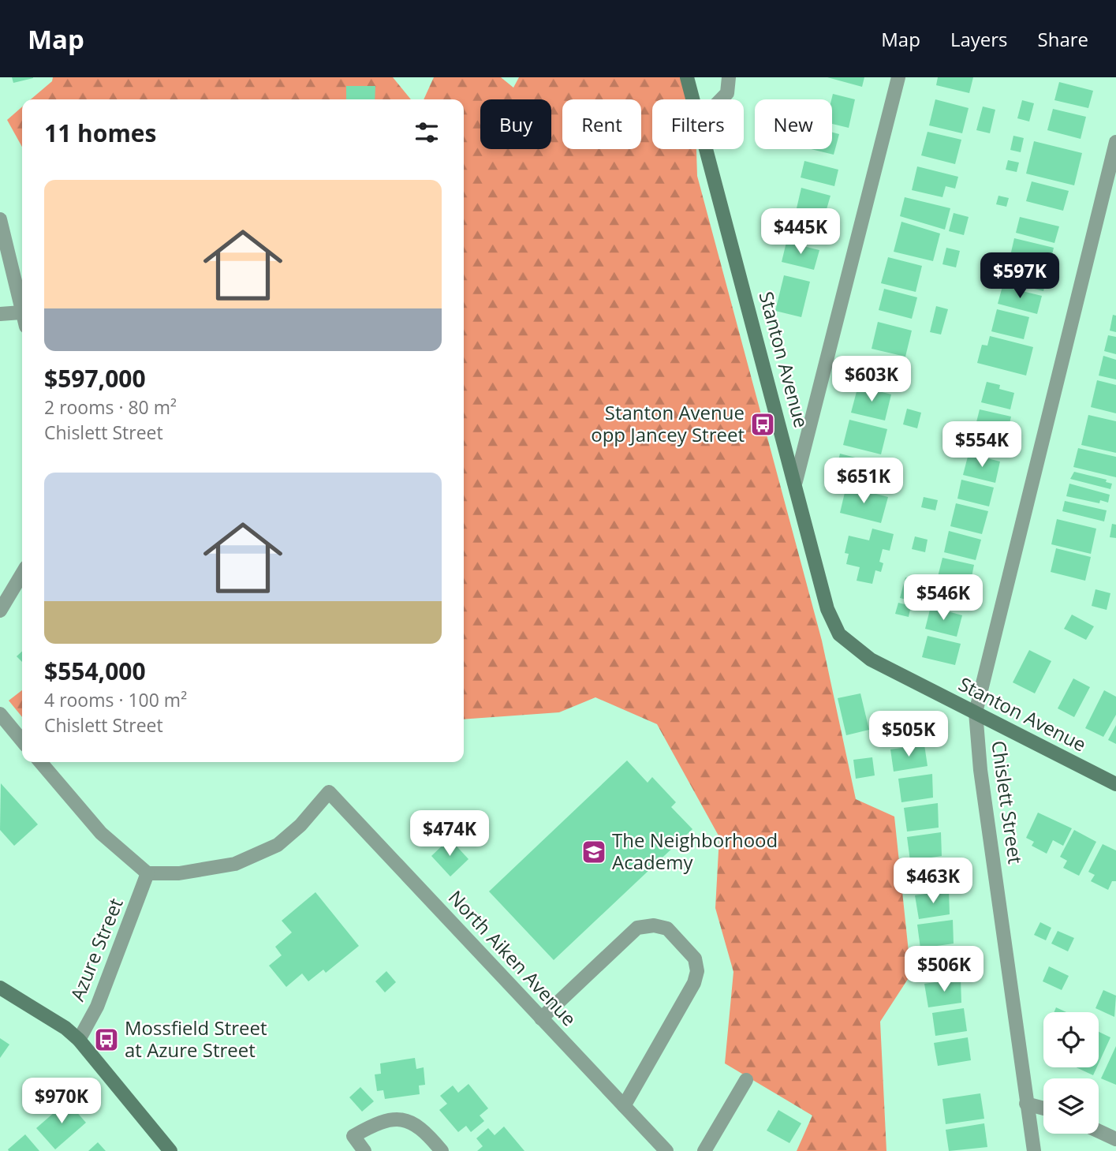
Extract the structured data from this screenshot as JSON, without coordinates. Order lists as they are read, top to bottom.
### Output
{
  "streets": {
    "street": [
      "Stanton Avenue",
      "Chislett Street",
      "Azure Street",
      "North Aiken Avenue"
    ]
  },
  "crossings": [
    ["Stanton Avenue", "Chislett Street"],
    ["Azure Street", "North Aiken Avenue"]
  ],
  "places": {
    "bus stop": ["Stanton Avenue opp Jancey Street", "Mossfield Street at Azure Street"],
    "school or university": ["The Neighborhood Academy"]
  },
  "page": {
    "header": "Map",
    "nav": ["Map", "Layers", "Share"],
    "chip": [
      "Buy",
      "Rent",
      "Filters",
      "New"
    ],
    "heading": "11 homes",
    "list": [
      {
        "name": "$597,000",
        "note": "2 rooms · 80 m² · Chislett Street"
      },
      {
        "name": "$554,000",
        "note": "4 rooms · 100 m² · Chislett Street"
      }
    ],
    "price": [
      "$445K",
      "$597K",
      "$603K",
      "$554K",
      "$651K",
      "$546K",
      "$505K",
      "$474K",
      "$463K",
      "$506K",
      "$970K"
    ]
  }
}
